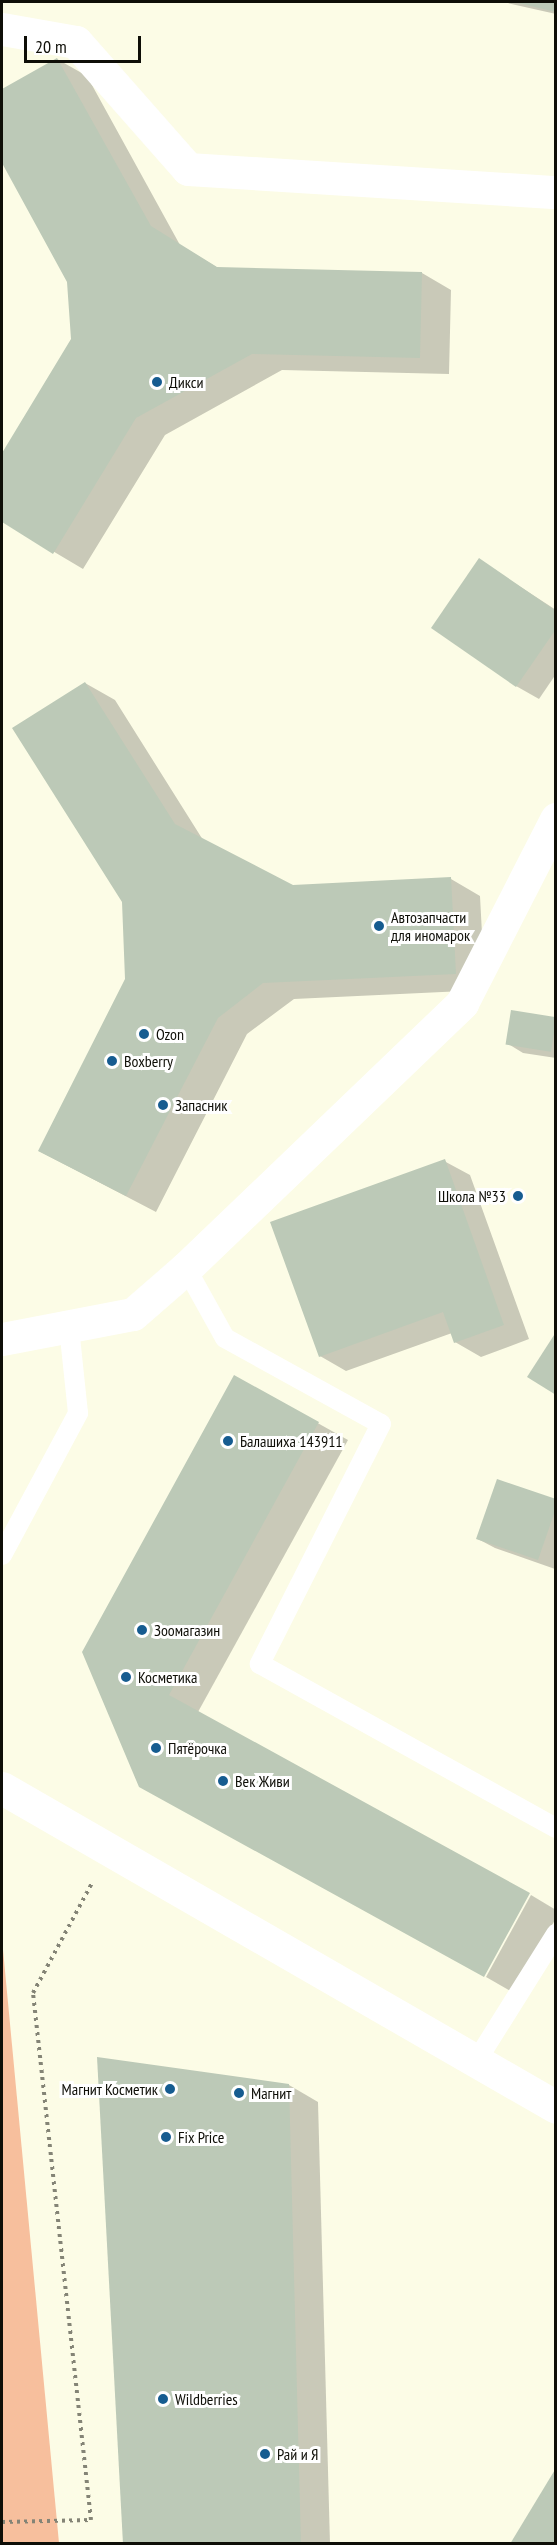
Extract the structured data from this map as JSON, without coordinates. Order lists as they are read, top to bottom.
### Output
{
  "places": [
    "Дикси",
    "Автозапчасти для иномарок",
    "Ozon",
    "Boxberry",
    "Запасник",
    "Школа №33",
    "Балашиха 143911",
    "Зоомагазин",
    "Косметика",
    "Пятёрочка",
    "Век Живи",
    "Магнит Косметик",
    "Магнит",
    "Fix Price",
    "Wildberries",
    "Рай и Я"
  ],
  "scale_bar": "20 m"
}
